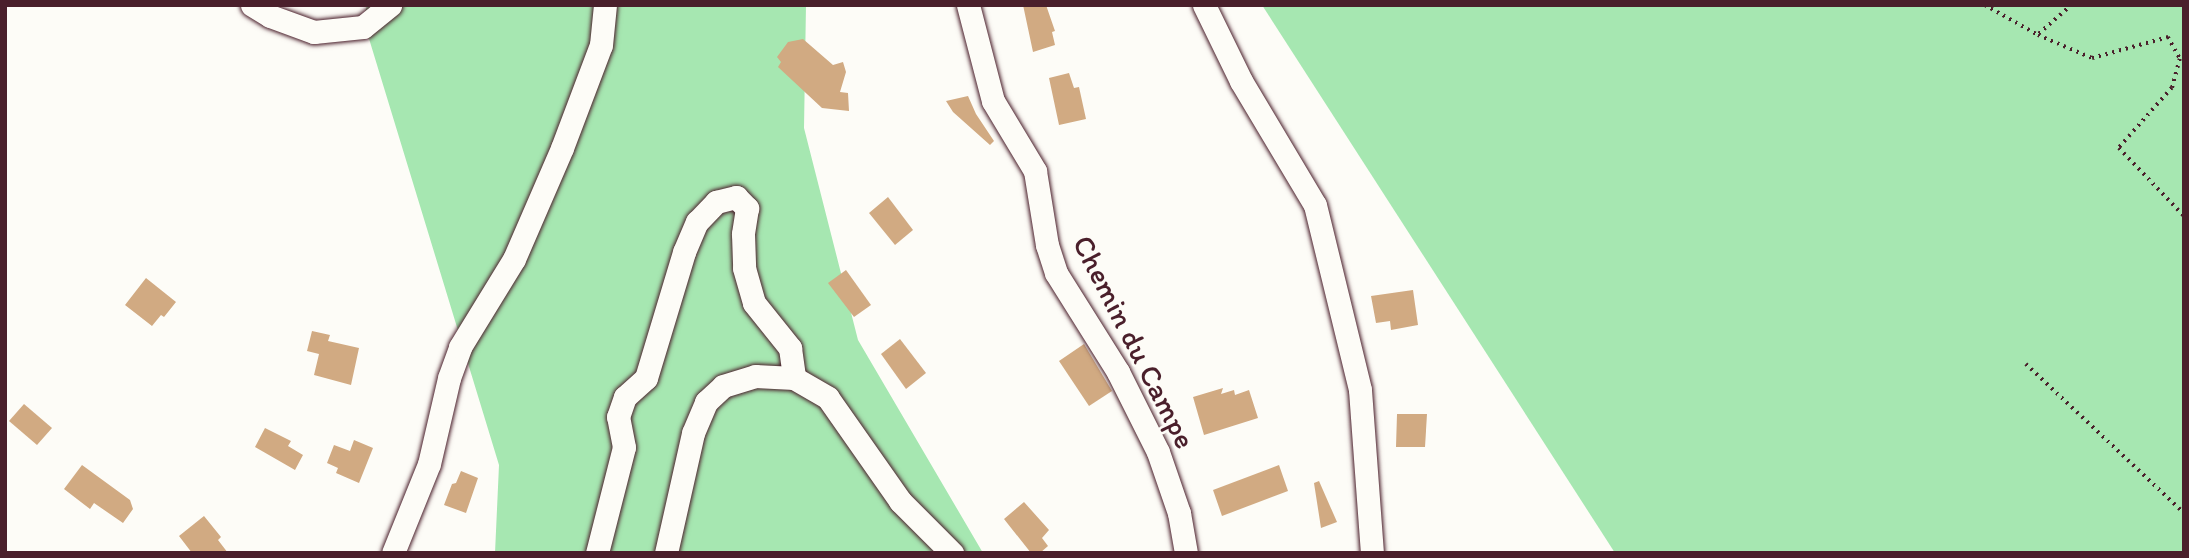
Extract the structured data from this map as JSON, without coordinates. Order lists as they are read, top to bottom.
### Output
{
  "streets": {
    "street": ["Chemin du Campe"]
  }
}
